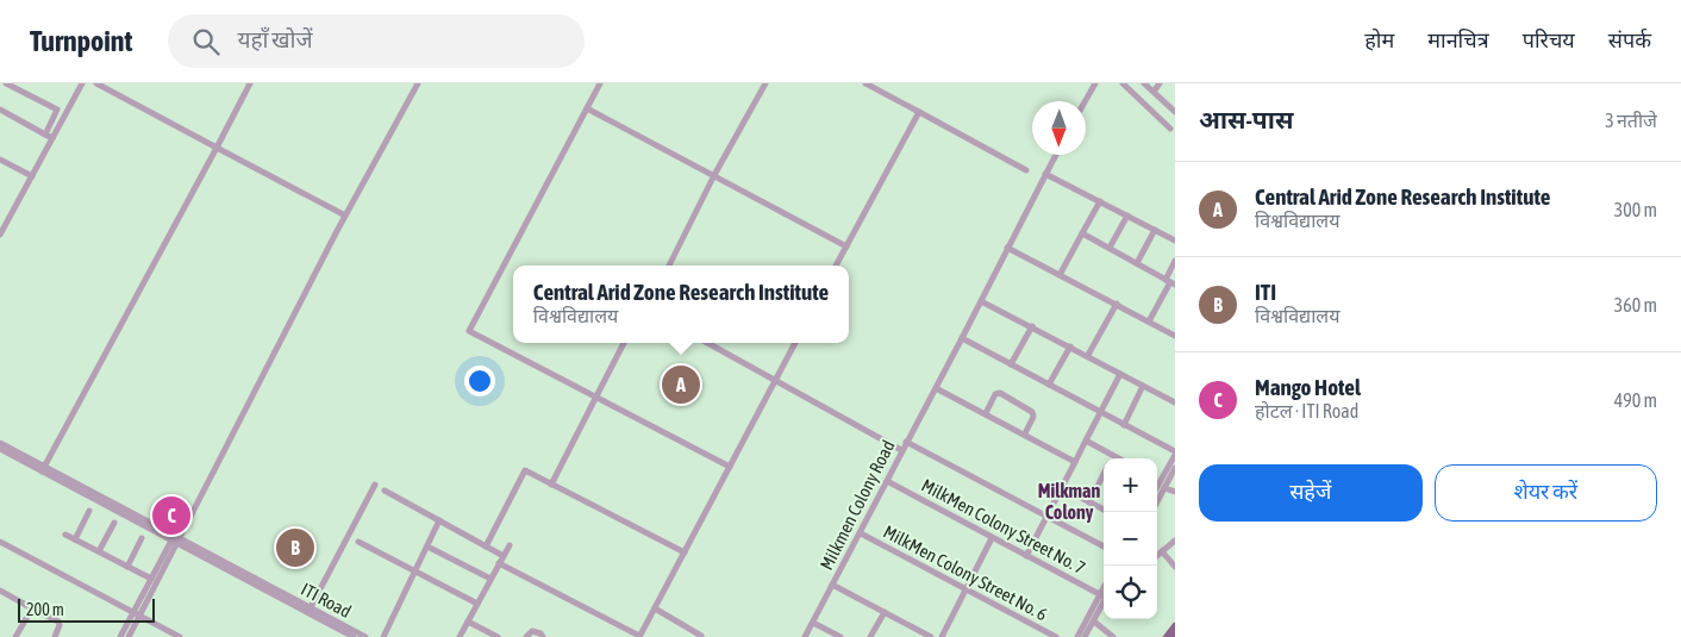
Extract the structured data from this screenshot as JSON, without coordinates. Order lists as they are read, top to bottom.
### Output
{
  "streets": {
    "street": [
      "Milkmen Colony Road",
      "MilkMen Colony Street No. 7",
      "MilkMen Colony Street No. 6",
      "ITI Road"
    ]
  },
  "crossings": [
    ["Milkmen Colony Road", "MilkMen Colony Street No. 7"],
    ["Milkmen Colony Road", "MilkMen Colony Street No. 6"]
  ],
  "districts": ["Milkman Colony"],
  "scale_bar": "200 m",
  "north": "bottom",
  "page": {
    "header": "Turnpoint",
    "search": "यहाँ खोजें",
    "nav": [
      "होम",
      "मानचित्र",
      "परिचय",
      "संपर्क"
    ],
    "heading": ["आस-पास", "3 नतीजे"],
    "list": [
      {
        "mark": "A",
        "name": "Central Arid Zone Research Institute",
        "note": "विश्वविद्यालय",
        "value": "300 m"
      },
      {
        "mark": "B",
        "name": "ITI",
        "note": "विश्वविद्यालय",
        "value": "360 m"
      },
      {
        "mark": "C",
        "name": "Mango Hotel",
        "note": "होटल · ITI Road",
        "value": "490 m"
      }
    ],
    "popup": ["Central Arid Zone Research Institute", "विश्वविद्यालय"],
    "pins": ["A", "C", "B"],
    "buttons": ["सहेजें", "शेयर करें"],
    "map_buttons": ["+", "−"],
    "scale": "200 m"
  }
}
